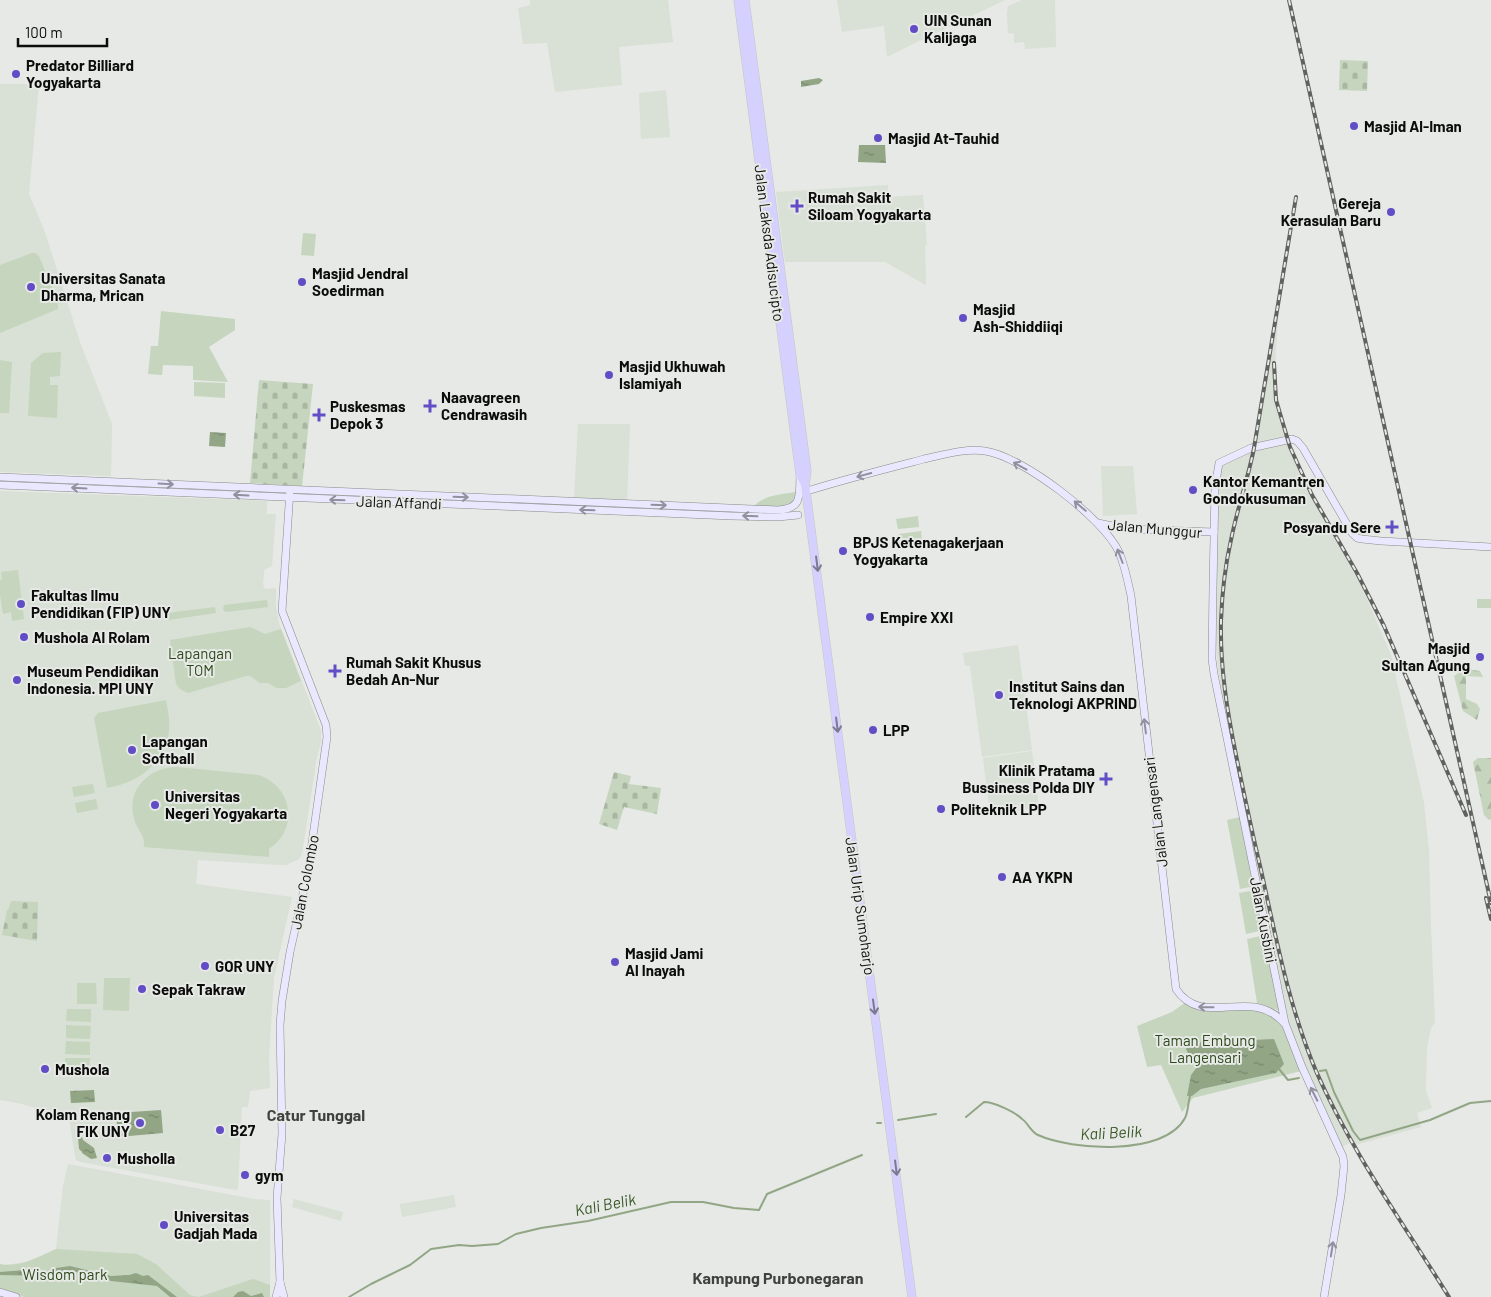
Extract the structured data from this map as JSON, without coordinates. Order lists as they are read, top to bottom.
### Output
{
  "streets": {
    "main road": [
      "Jalan Laksda Adisucipto",
      "Jalan Affandi",
      "Jalan Munggur",
      "Jalan Langensari",
      "Jalan Colombo",
      "Jalan Urip Sumoharjo",
      "Jalan Kusbini"
    ]
  },
  "crossings": [
    ["Jalan Laksda Adisucipto", "Jalan Munggur"],
    ["Jalan Laksda Adisucipto", "Jalan Urip Sumoharjo"],
    ["Jalan Affandi", "Jalan Colombo"],
    ["Jalan Munggur", "Jalan Langensari"],
    ["Jalan Munggur", "Jalan Kusbini"],
    ["Jalan Langensari", "Jalan Kusbini"]
  ],
  "one_way": [
    "Jalan Munggur",
    "Jalan Langensari",
    "Jalan Urip Sumoharjo",
    "Jalan Kusbini"
  ],
  "districts": ["Catur Tunggal", "Kampung Purbonegaran"],
  "water": ["Kali Belik"],
  "parks": ["Lapangan TOM", "Taman Embung Langensari", "Wisdom park"],
  "places": {
    "other": [
      "UIN Sunan Kalijaga",
      "Predator Billiard Yogyakarta",
      "Masjid Al-Iman",
      "Masjid At-Tauhid",
      "Gereja Kerasulan Baru",
      "Masjid Jendral Soedirman",
      "Universitas Sanata Dharma, Mrican",
      "Masjid Ash-Shiddiiqi",
      "Masjid Ukhuwah Islamiyah",
      "Kantor Kemantren Gondokusuman",
      "BPJS Ketenagakerjaan Yogyakarta",
      "Fakultas Ilmu Pendidikan (FIP) UNY",
      "Empire XXI",
      "Mushola Al Rolam",
      "Masjid Sultan Agung",
      "Museum Pendidikan Indonesia. MPI UNY",
      "Institut Sains dan Teknologi AKPRIND",
      "LPP",
      "Lapangan Softball",
      "Universitas Negeri Yogyakarta",
      "Politeknik LPP",
      "AA YKPN",
      "Masjid Jami Al Inayah",
      "GOR UNY",
      "Sepak Takraw",
      "Mushola",
      "Kolam Renang FIK UNY",
      "B27",
      "Musholla",
      "gym",
      "Universitas Gadjah Mada"
    ],
    "health": [
      "Rumah Sakit Siloam Yogyakarta",
      "Naavagreen Cendrawasih",
      "Puskesmas Depok 3",
      "Posyandu Sere",
      "Rumah Sakit Khusus Bedah An-Nur",
      "Klinik Pratama Bussiness Polda DIY"
    ]
  },
  "scale_bar": "100 m"
}
